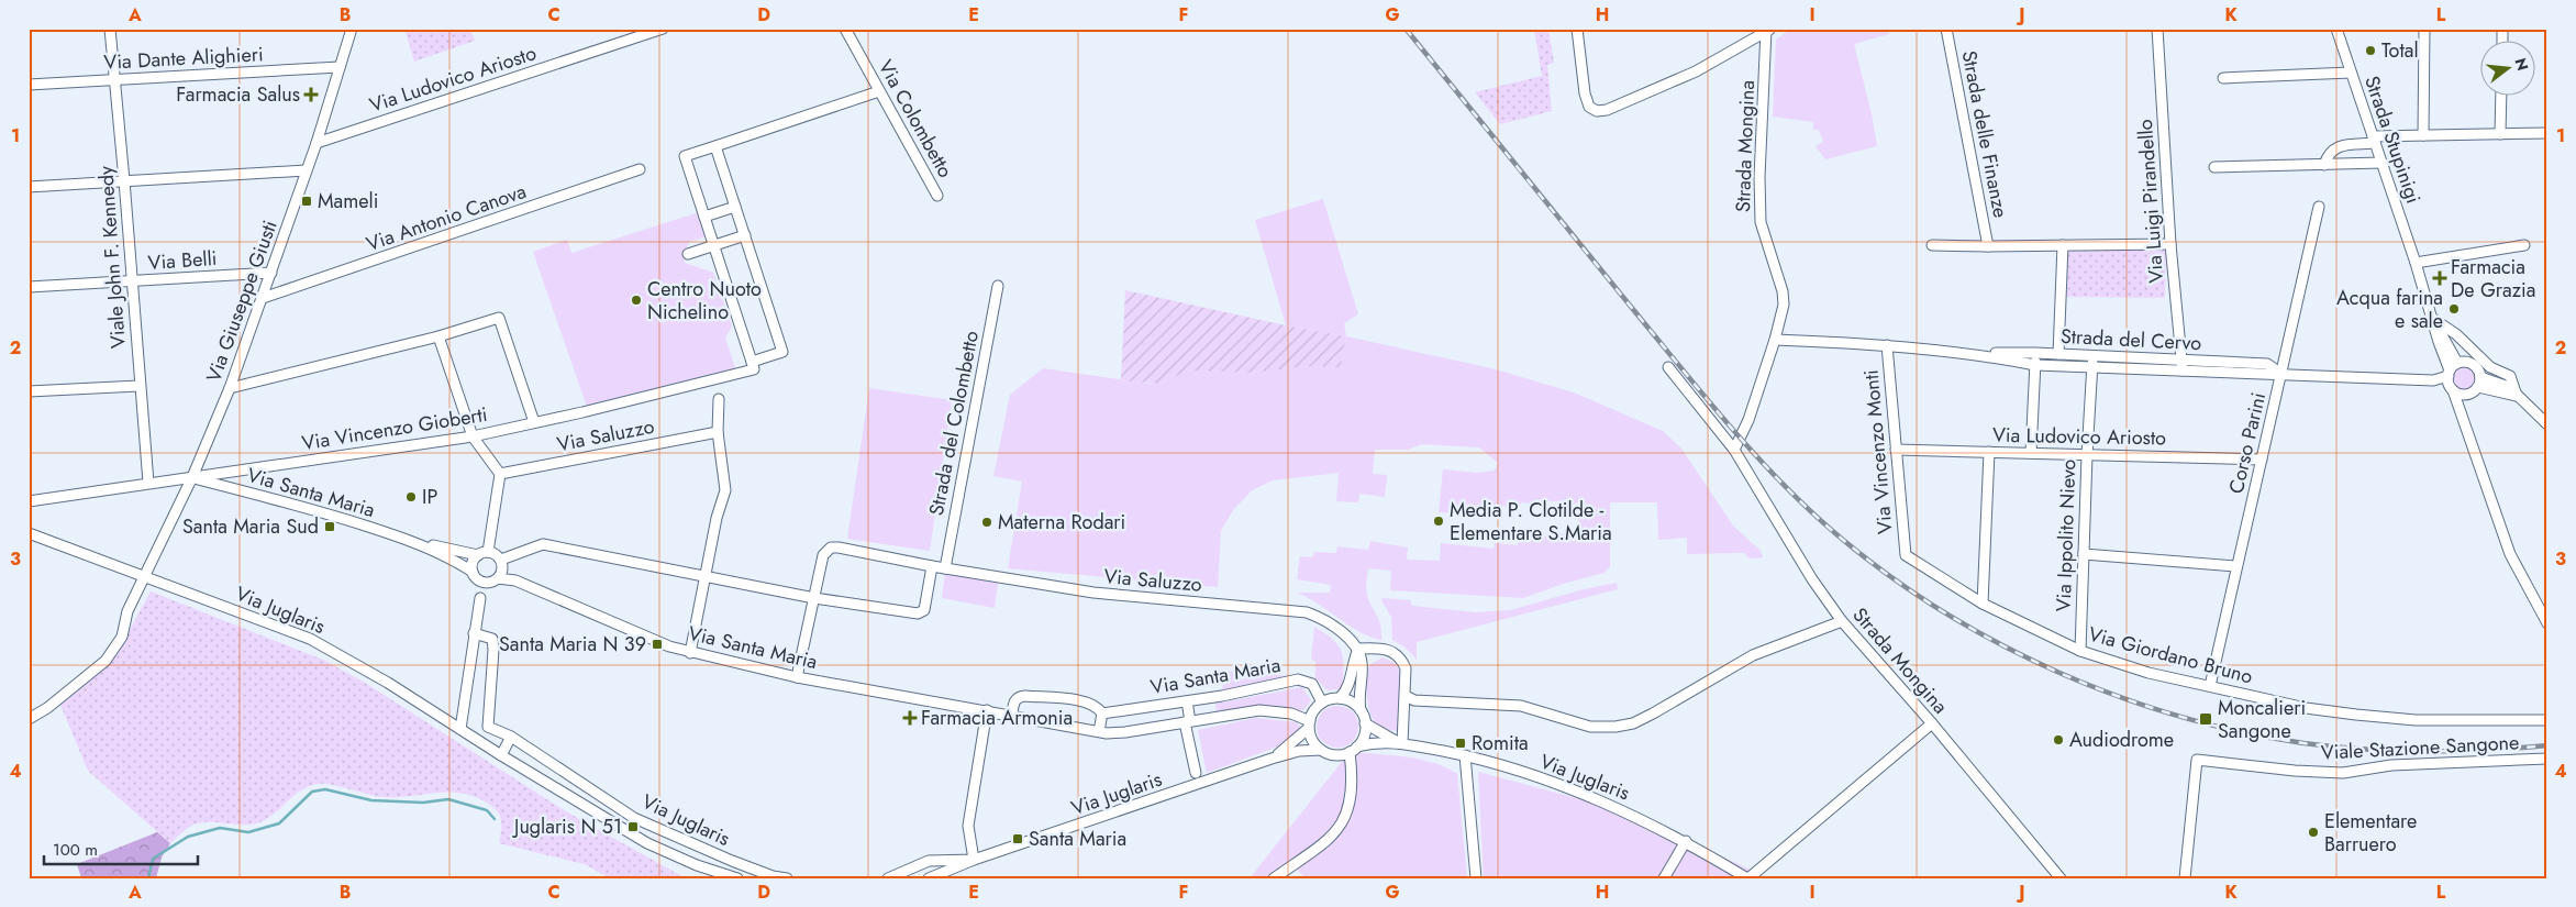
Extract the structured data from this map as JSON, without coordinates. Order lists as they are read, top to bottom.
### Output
{
  "streets": {
    "street": [
      "Via Dante Alighieri",
      "Via Ludovico Ariosto",
      "Via Colombetto",
      "Strada delle Finanze",
      "Strada Stupinigi",
      "Strada Mongina",
      "Via Luigi Pirandello",
      "Via Antonio Canova",
      "Viale John F. Kennedy",
      "Via Belli",
      "Via Giuseppe Giusti",
      "Strada del Cervo",
      "Strada del Colombetto",
      "Via Vincenzo Gioberti",
      "Via Saluzzo",
      "Corso Parini",
      "Via Vincenzo Monti",
      "Via Santa Maria",
      "Via Ippolito Nievo",
      "Via Juglaris",
      "Via Giordano Bruno",
      "Viale Stazione Sangone"
    ]
  },
  "crossings": [
    ["Via Dante Alighieri", "Viale John F. Kennedy"],
    ["Via Dante Alighieri", "Via Giuseppe Giusti"],
    ["Via Ludovico Ariosto", "Via Giuseppe Giusti"],
    ["Via Ludovico Ariosto", "Corso Parini"],
    ["Via Ludovico Ariosto", "Via Vincenzo Monti"],
    ["Via Ludovico Ariosto", "Via Ippolito Nievo"],
    ["Strada delle Finanze", "Via Luigi Pirandello"],
    ["Strada Stupinigi", "Strada del Cervo"],
    ["Strada Mongina", "Strada del Cervo"],
    ["Via Luigi Pirandello", "Strada del Cervo"],
    ["Via Antonio Canova", "Via Giuseppe Giusti"],
    ["Viale John F. Kennedy", "Via Belli"],
    ["Viale John F. Kennedy", "Via Vincenzo Gioberti"],
    ["Via Belli", "Via Giuseppe Giusti"],
    ["Via Giuseppe Giusti", "Via Vincenzo Gioberti"],
    ["Via Giuseppe Giusti", "Via Santa Maria"],
    ["Via Giuseppe Giusti", "Via Juglaris"],
    ["Strada del Cervo", "Corso Parini"],
    ["Strada del Cervo", "Via Vincenzo Monti"],
    ["Strada del Cervo", "Via Ippolito Nievo"],
    ["Strada del Colombetto", "Via Saluzzo"],
    ["Via Vincenzo Gioberti", "Via Santa Maria"],
    ["Via Saluzzo", "Via Santa Maria"],
    ["Corso Parini", "Via Giordano Bruno"],
    ["Via Vincenzo Monti", "Via Giordano Bruno"],
    ["Via Santa Maria", "Via Juglaris"],
    ["Via Ippolito Nievo", "Via Giordano Bruno"]
  ],
  "places": {
    "other": [
      "Total",
      "Centro Nuoto Nichelino",
      "Acqua farina e sale",
      "IP",
      "Media P. Clotilde - Elementare S.Maria",
      "Materna Rodari",
      "Audiodrome",
      "Elementare Barruero"
    ],
    "health": ["Farmacia Salus", "Farmacia De Grazia", "Farmacia Armonia"],
    "transit": [
      "Mameli",
      "Santa Maria Sud",
      "Santa Maria N 39",
      "Moncalieri Sangone",
      "Romita",
      "Juglaris N 51",
      "Santa Maria"
    ]
  },
  "scale_bar": "100 m",
  "north": "right",
  "grid": {
    "columns": [
      "A",
      "B",
      "C",
      "D",
      "E",
      "F",
      "G",
      "H",
      "I",
      "J",
      "K",
      "L"
    ],
    "rows": [
      "1",
      "2",
      "3",
      "4"
    ]
  }
}
